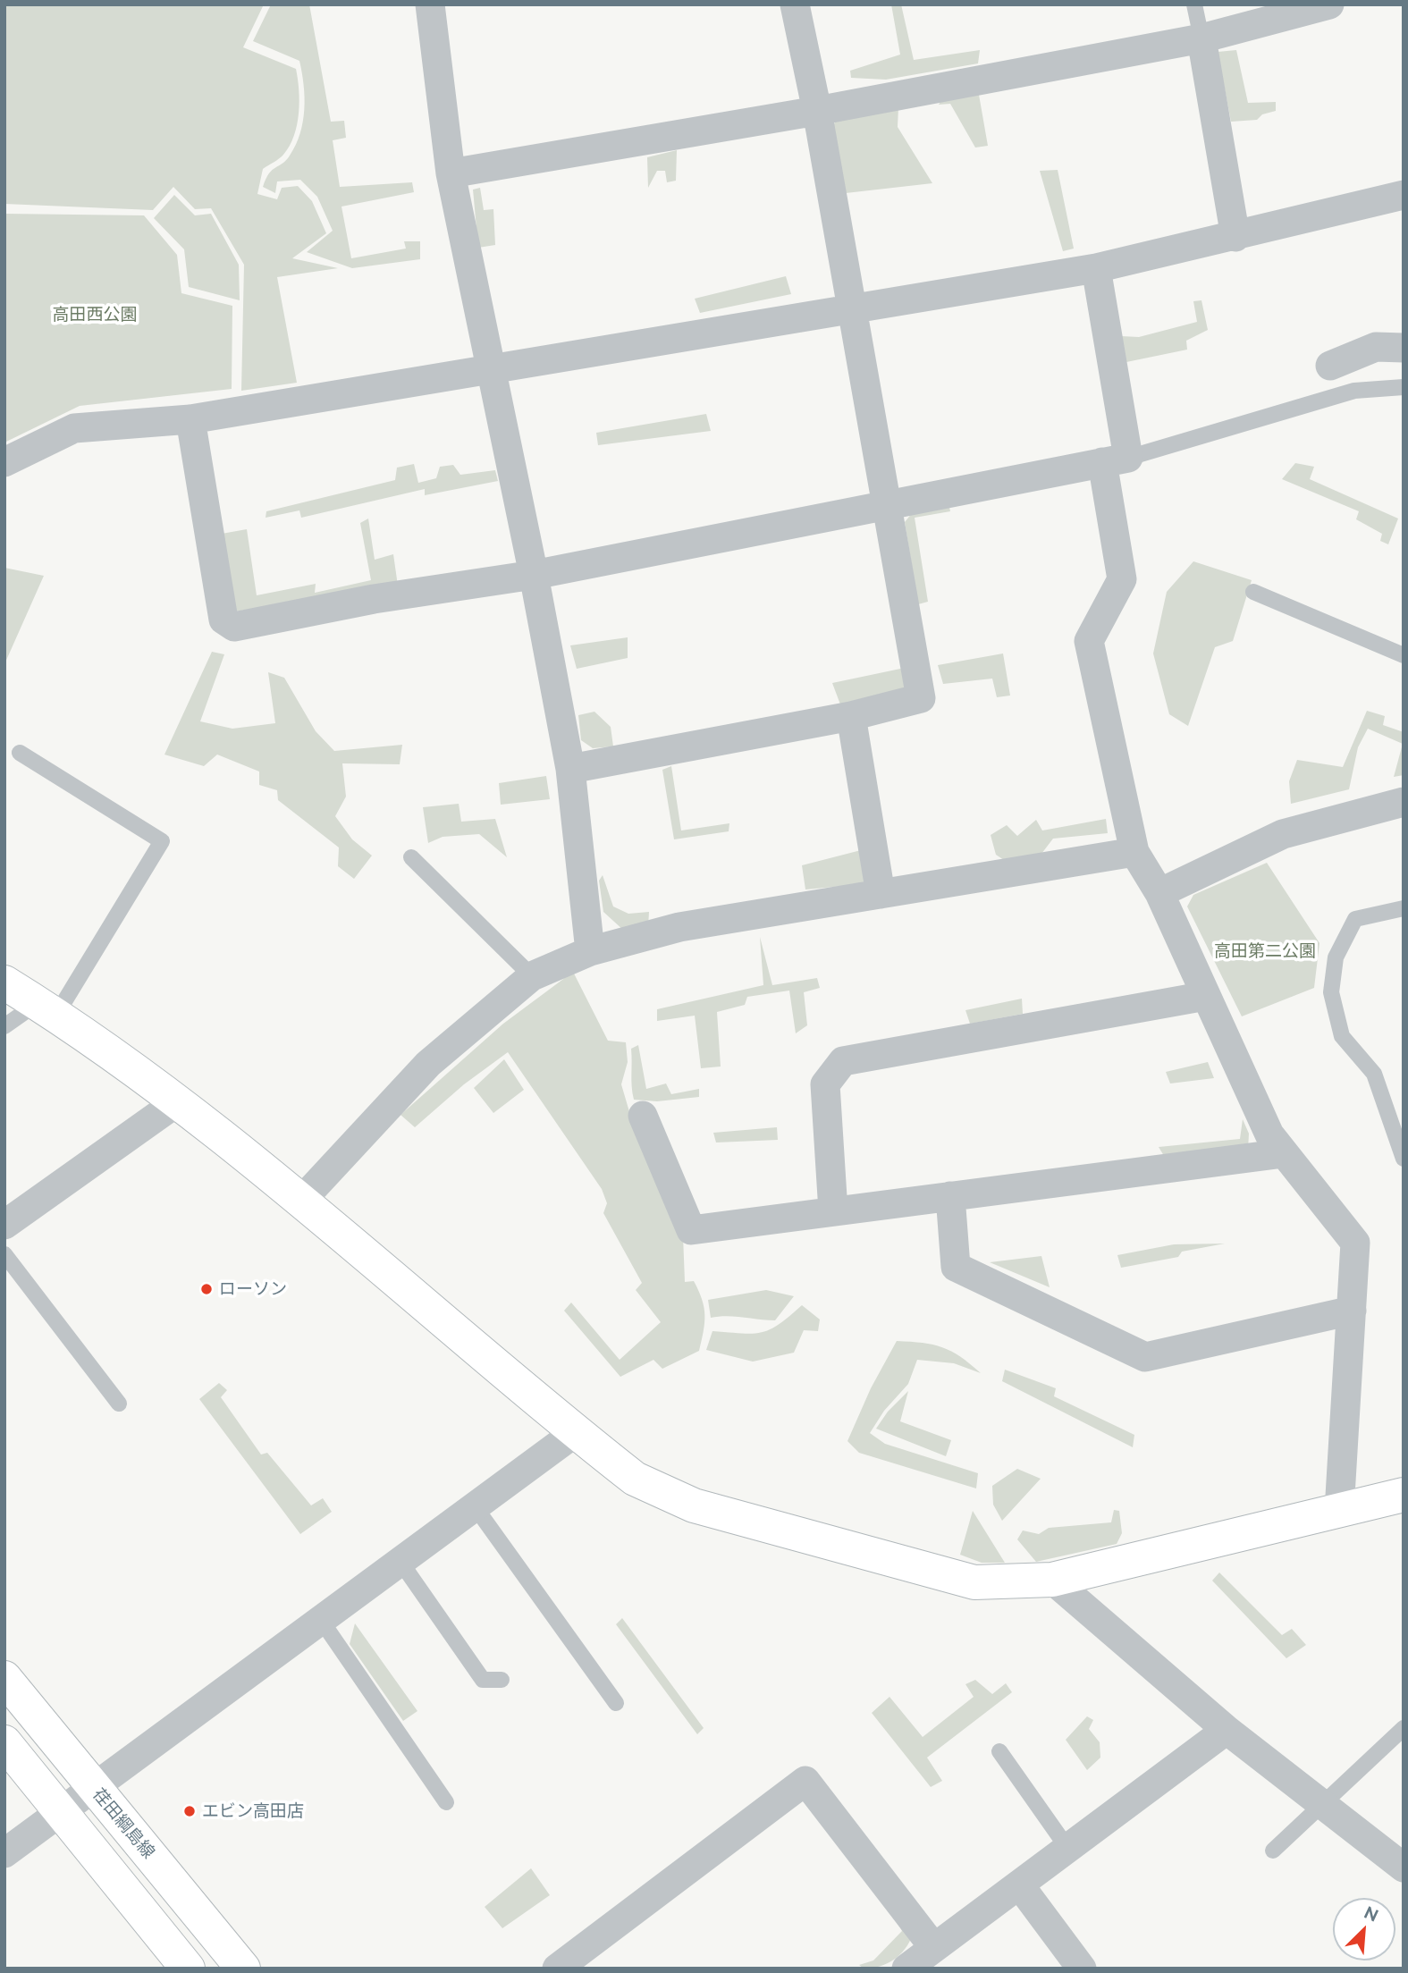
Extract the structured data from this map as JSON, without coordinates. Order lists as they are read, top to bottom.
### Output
{
  "streets": {
    "street": ["荏田綱島線"]
  },
  "parks": ["高田西公園", "高田第二公園"],
  "places": ["ローソン", "エビン高田店"],
  "north": "top right"
}
